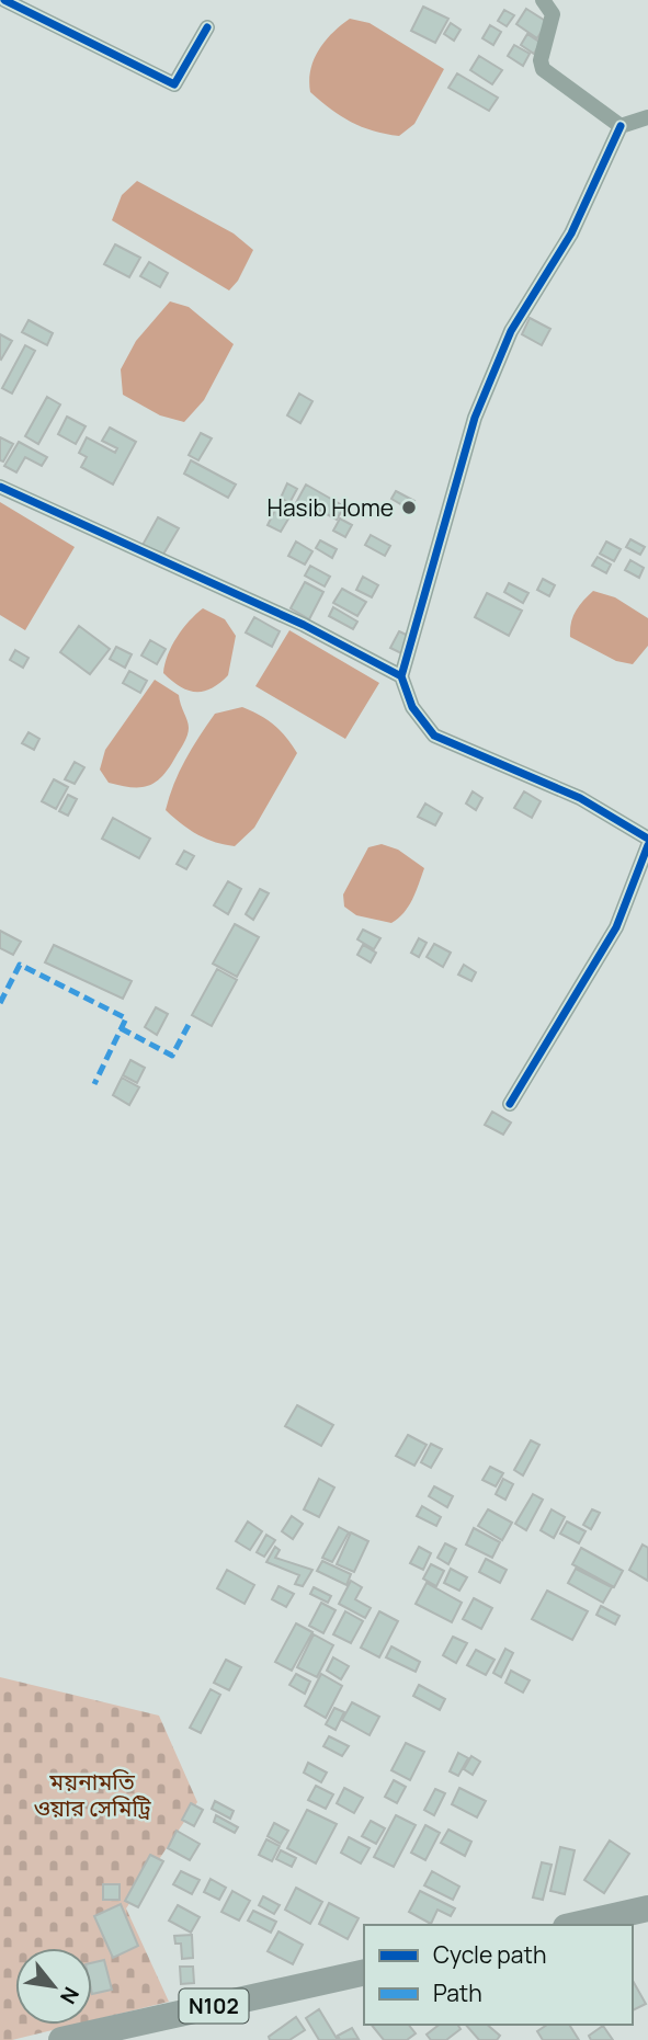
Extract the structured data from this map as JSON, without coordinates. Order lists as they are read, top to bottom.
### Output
{
  "streets": {
    "highway": ["N102"]
  },
  "parks": ["ময়নামতি ওয়ার সেমিট্রি"],
  "places": ["Hasib Home"],
  "legend": ["Cycle path", "Path"],
  "north": "bottom right"
}
